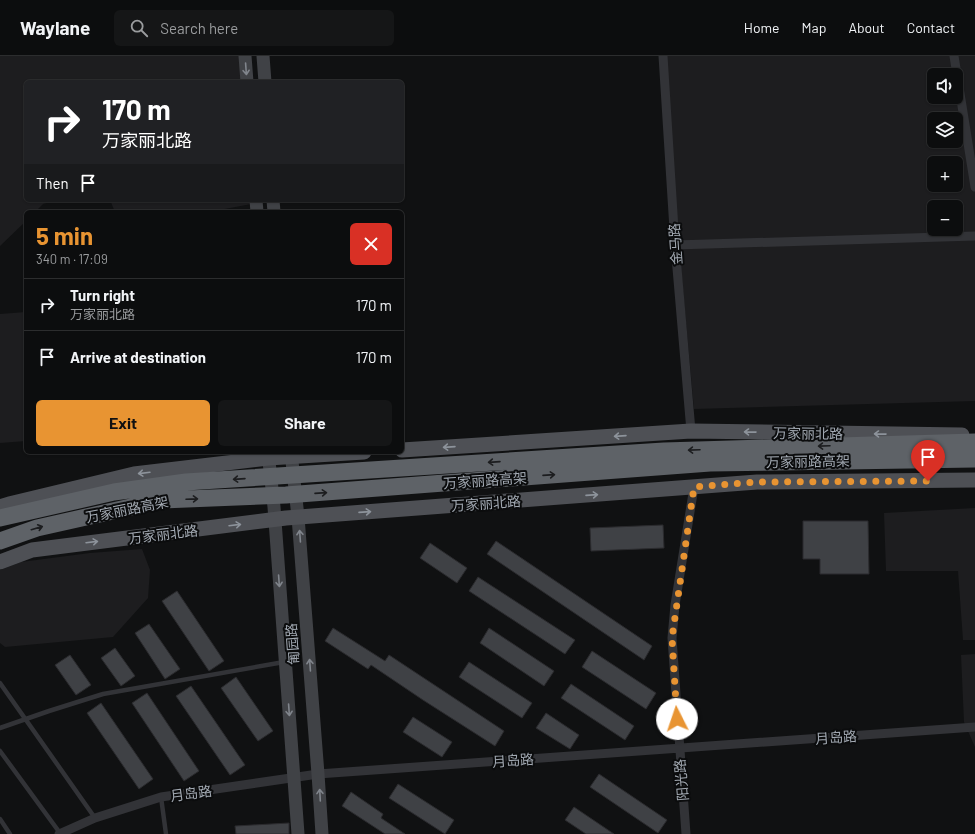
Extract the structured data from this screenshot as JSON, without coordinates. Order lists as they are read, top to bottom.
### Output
{
  "streets": {
    "highway": ["万家丽路高架"],
    "main road": ["万家丽北路", "匍园路"],
    "street": ["金马路", "月岛路", "阳光路"]
  },
  "crossings": [
    ["金马路", "万家丽北路"],
    ["万家丽北路", "匍园路"],
    ["万家丽北路", "阳光路"],
    ["匍园路", "月岛路"],
    ["月岛路", "阳光路"]
  ],
  "page": {
    "header": "Waylane",
    "search": "Search here",
    "nav": [
      "Home",
      "Map",
      "About",
      "Contact"
    ],
    "map_buttons": ["+", "−"],
    "turn": ["170 m", "万家丽北路"],
    "then": "Then",
    "heading": ["5 min", "340 m · 17:09"],
    "list": [
      {
        "name": "Turn right",
        "note": "万家丽北路",
        "value": "170 m"
      },
      {
        "name": "Arrive at destination",
        "value": "170 m"
      }
    ],
    "buttons": ["Exit", "Share"]
  }
}
